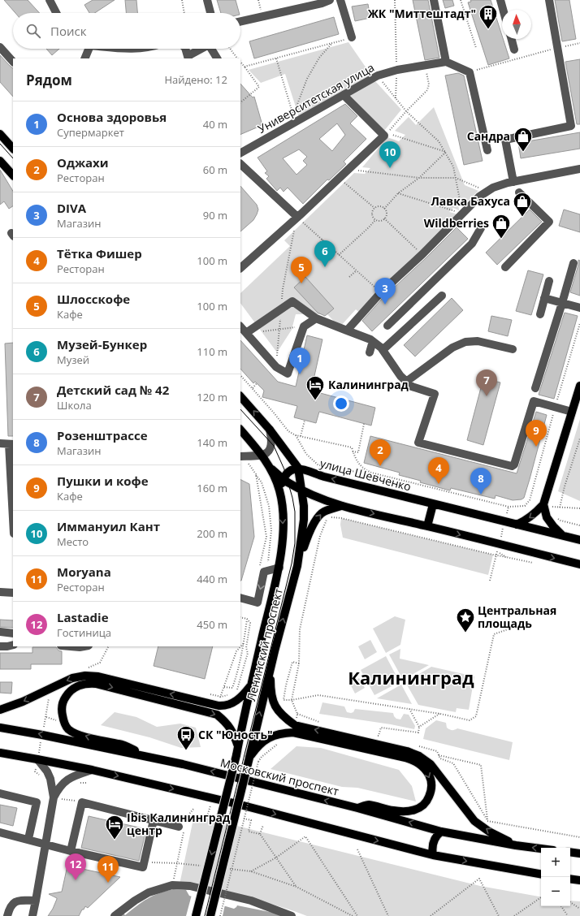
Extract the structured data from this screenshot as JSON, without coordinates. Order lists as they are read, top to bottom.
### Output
{
  "streets": {
    "main road": ["улица Шевченко", "Ленинский проспект", "Московский проспект"],
    "street": ["Университетская улица"]
  },
  "crossings": [
    ["улица Шевченко", "Ленинский проспект"]
  ],
  "districts": ["Калининград"],
  "places": {
    "building": ["ЖК \"Миттештадт\""],
    "shop": ["Сандра", "Лавка Бахуса", "Wildberries"],
    "hotel": ["Калининград", "Ibis Калининград центр"],
    "place": ["Центральная площадь"],
    "bus stop": ["СК \"Юность\""]
  },
  "north": "top",
  "page": {
    "search": "Поиск",
    "heading": ["Рядом", "Найдено: 12"],
    "list": [
      {
        "mark": "1",
        "name": "Основа здоровья",
        "note": "Супермаркет",
        "value": "40 m"
      },
      {
        "mark": "2",
        "name": "Оджахи",
        "note": "Ресторан",
        "value": "60 m"
      },
      {
        "mark": "3",
        "name": "DIVA",
        "note": "Магазин",
        "value": "90 m"
      },
      {
        "mark": "4",
        "name": "Тётка Фишер",
        "note": "Ресторан",
        "value": "100 m"
      },
      {
        "mark": "5",
        "name": "Шлосскофе",
        "note": "Кафе",
        "value": "100 m"
      },
      {
        "mark": "6",
        "name": "Музей-Бункер",
        "note": "Музей",
        "value": "110 m"
      },
      {
        "mark": "7",
        "name": "Детский сад № 42",
        "note": "Школа",
        "value": "120 m"
      },
      {
        "mark": "8",
        "name": "Розенштрассе",
        "note": "Магазин",
        "value": "140 m"
      },
      {
        "mark": "9",
        "name": "Пушки и кофе",
        "note": "Кафе",
        "value": "160 m"
      },
      {
        "mark": "10",
        "name": "Иммануил Кант",
        "note": "Место",
        "value": "200 m"
      },
      {
        "mark": "11",
        "name": "Moryana",
        "note": "Ресторан",
        "value": "440 m"
      },
      {
        "mark": "12",
        "name": "Lastadie",
        "note": "Гостиница",
        "value": "450 m"
      }
    ],
    "pins": [
      "10",
      "6",
      "5",
      "3",
      "1",
      "7",
      "9",
      "2",
      "4",
      "8",
      "12",
      "11"
    ],
    "map_buttons": ["+", "−"]
  }
}
